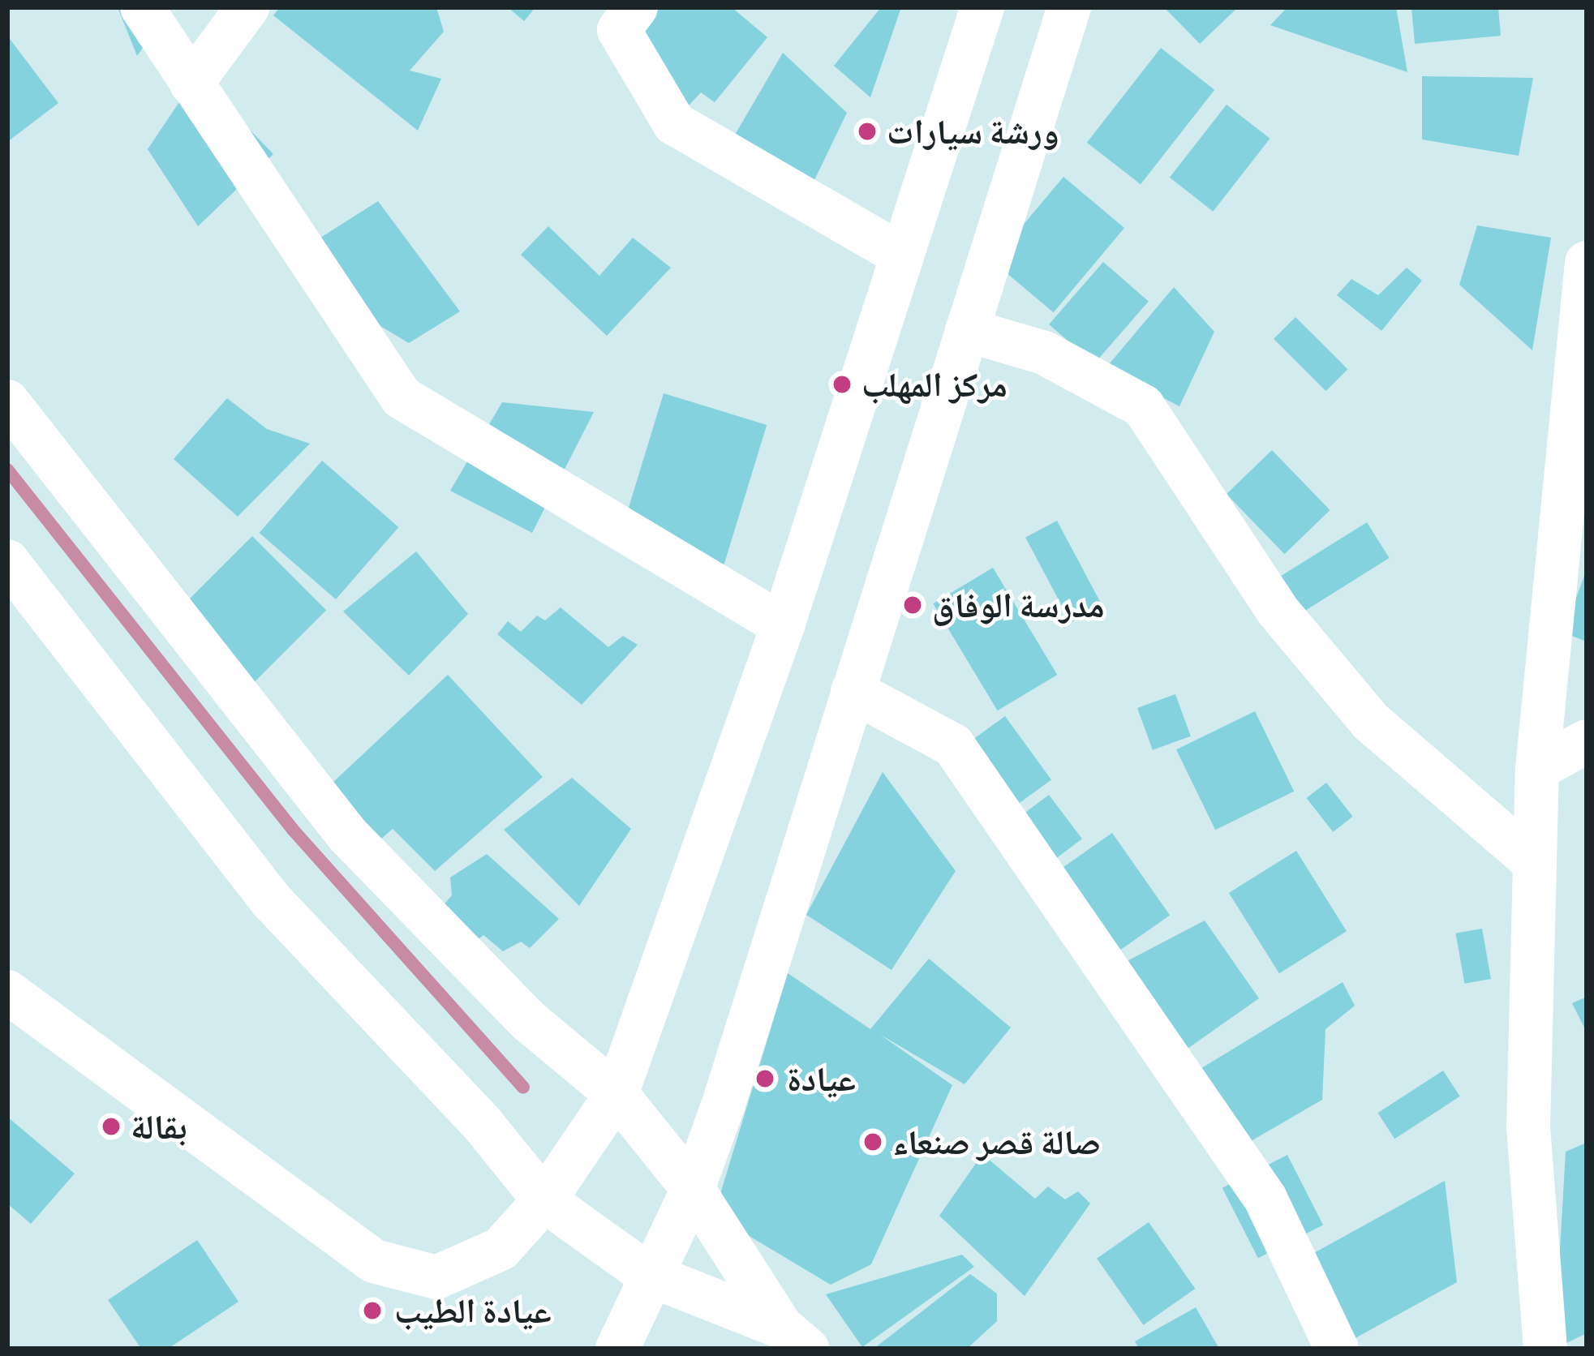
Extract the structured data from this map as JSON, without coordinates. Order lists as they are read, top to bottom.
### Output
{
  "places": [
    "ورشة سيارات",
    "مركز المهلب",
    "مدرسة الوفاق",
    "عيادة",
    "بقالة",
    "صالة قصر صنعاء",
    "عيادة الطيب"
  ]
}
